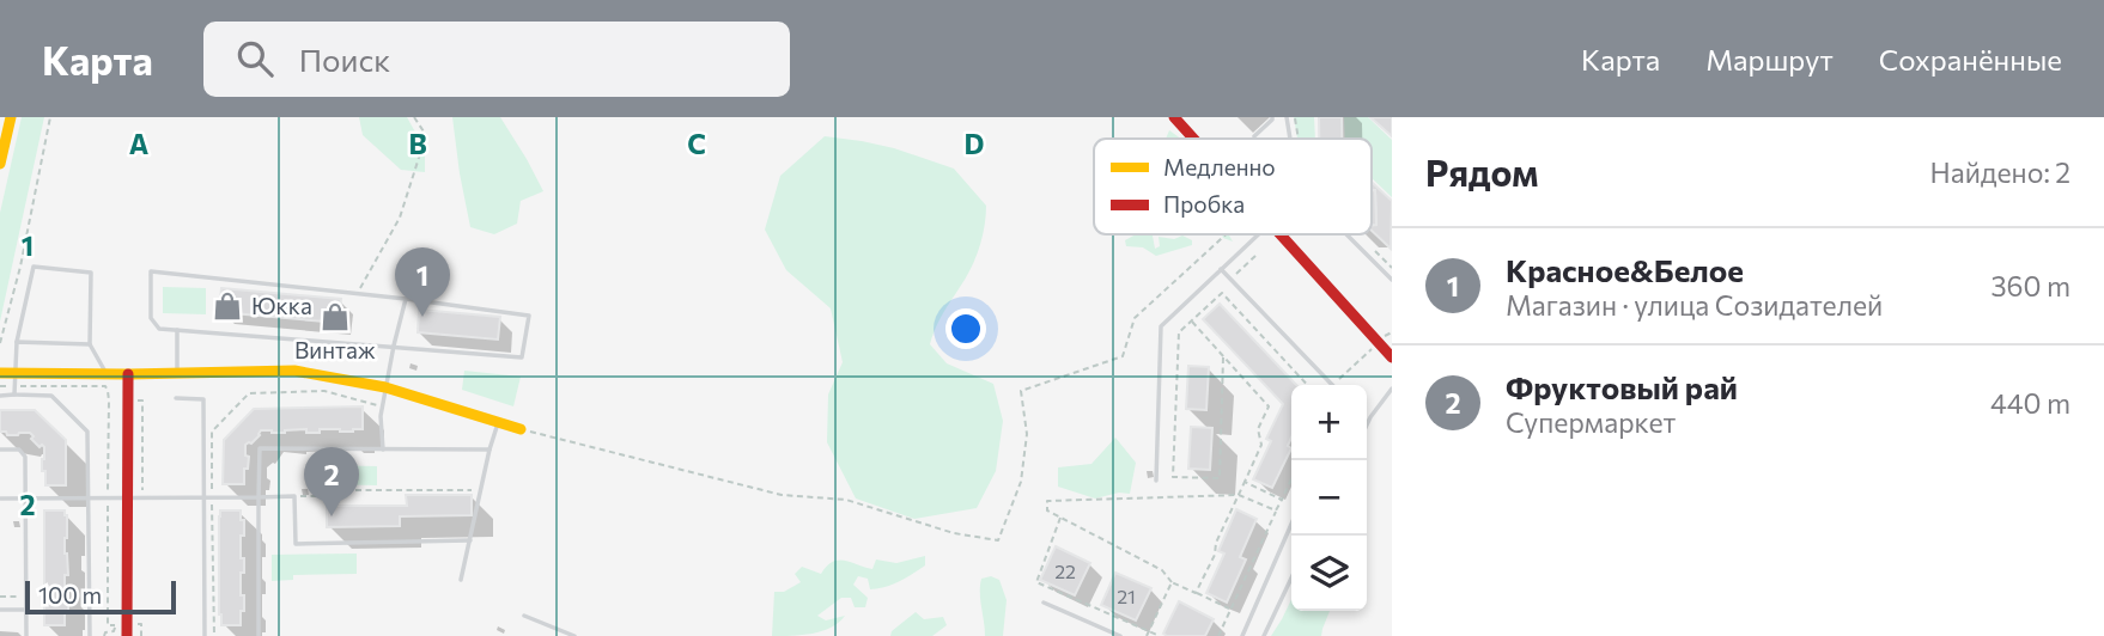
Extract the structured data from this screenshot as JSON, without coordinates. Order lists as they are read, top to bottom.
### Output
{
  "places": {
    "shop": ["Юкка", "Винтаж"]
  },
  "house_numbers": ["22", "21"],
  "legend": ["Медленно", "Пробка"],
  "scale_bar": "100 m",
  "page": {
    "header": "Карта",
    "search": "Поиск",
    "nav": ["Карта", "Маршрут", "Сохранённые"],
    "heading": ["Рядом", "Найдено: 2"],
    "list": [
      {
        "mark": "1",
        "name": "Красное&Белое",
        "note": "Магазин · улица Созидателей",
        "value": "360 m"
      },
      {
        "mark": "2",
        "name": "Фруктовый рай",
        "note": "Супермаркет",
        "value": "440 m"
      }
    ],
    "pins": ["1", "2"],
    "map_buttons": ["+", "−"],
    "scale": "100 m"
  },
  "grid": {
    "columns": [
      "A",
      "B",
      "C",
      "D"
    ],
    "rows": ["1", "2"]
  }
}
